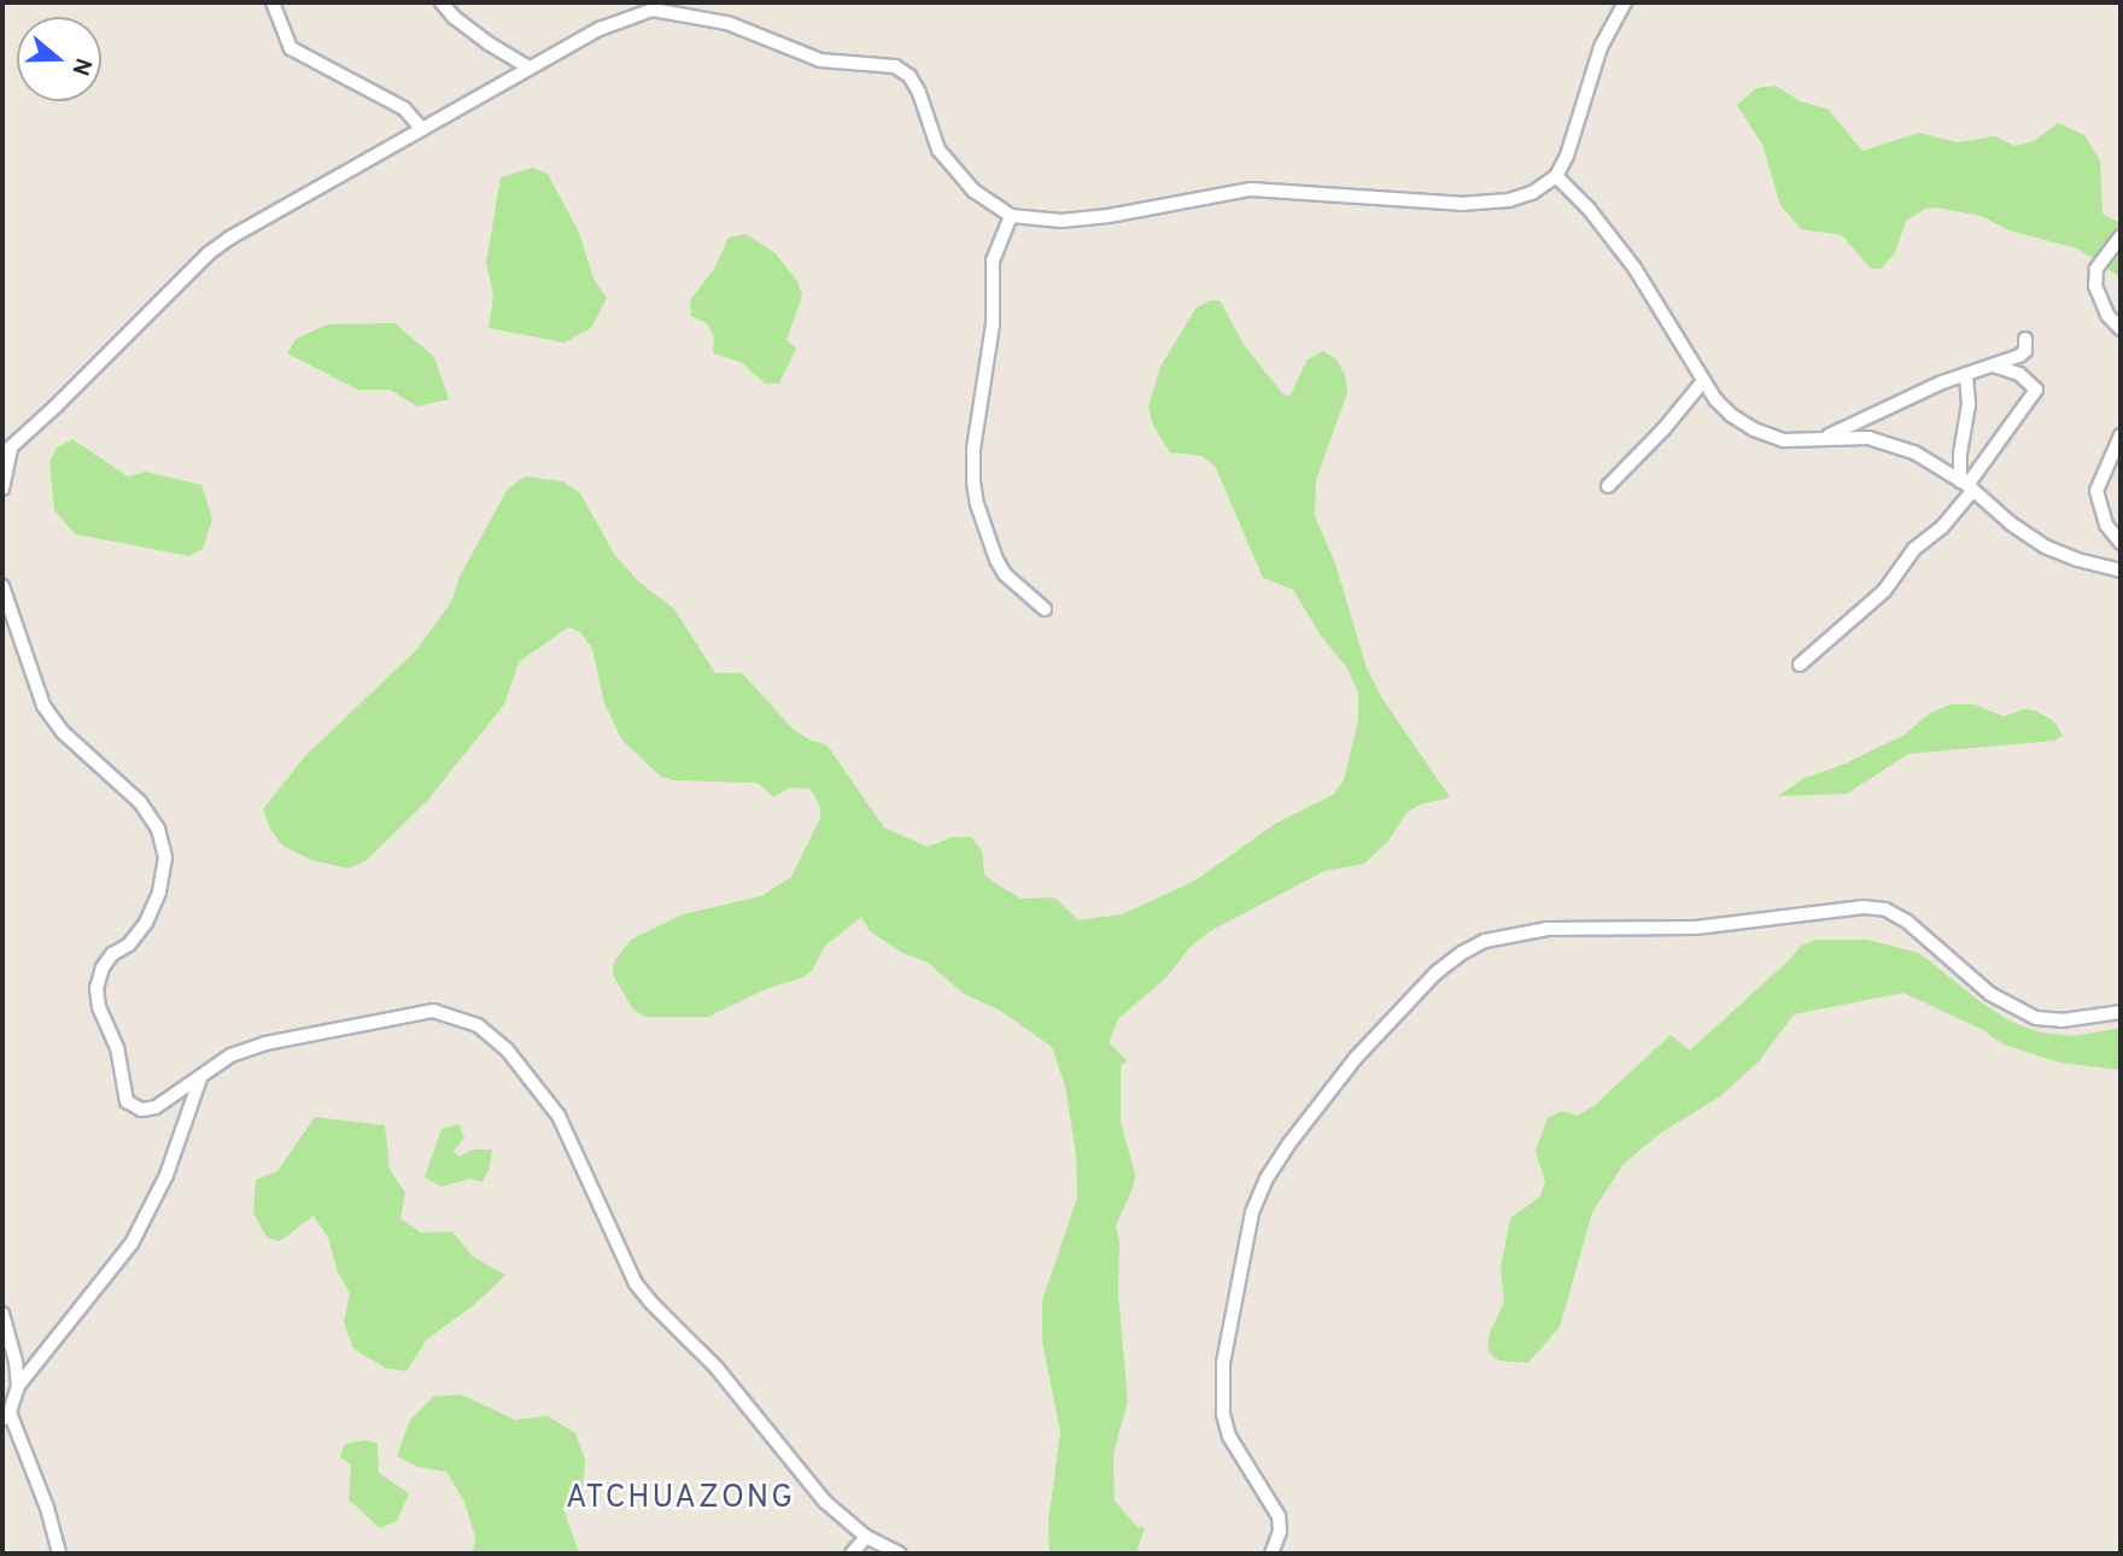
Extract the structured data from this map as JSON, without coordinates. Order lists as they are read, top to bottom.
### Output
{
  "districts": ["ATCHUAZONG"],
  "north": "right"
}
